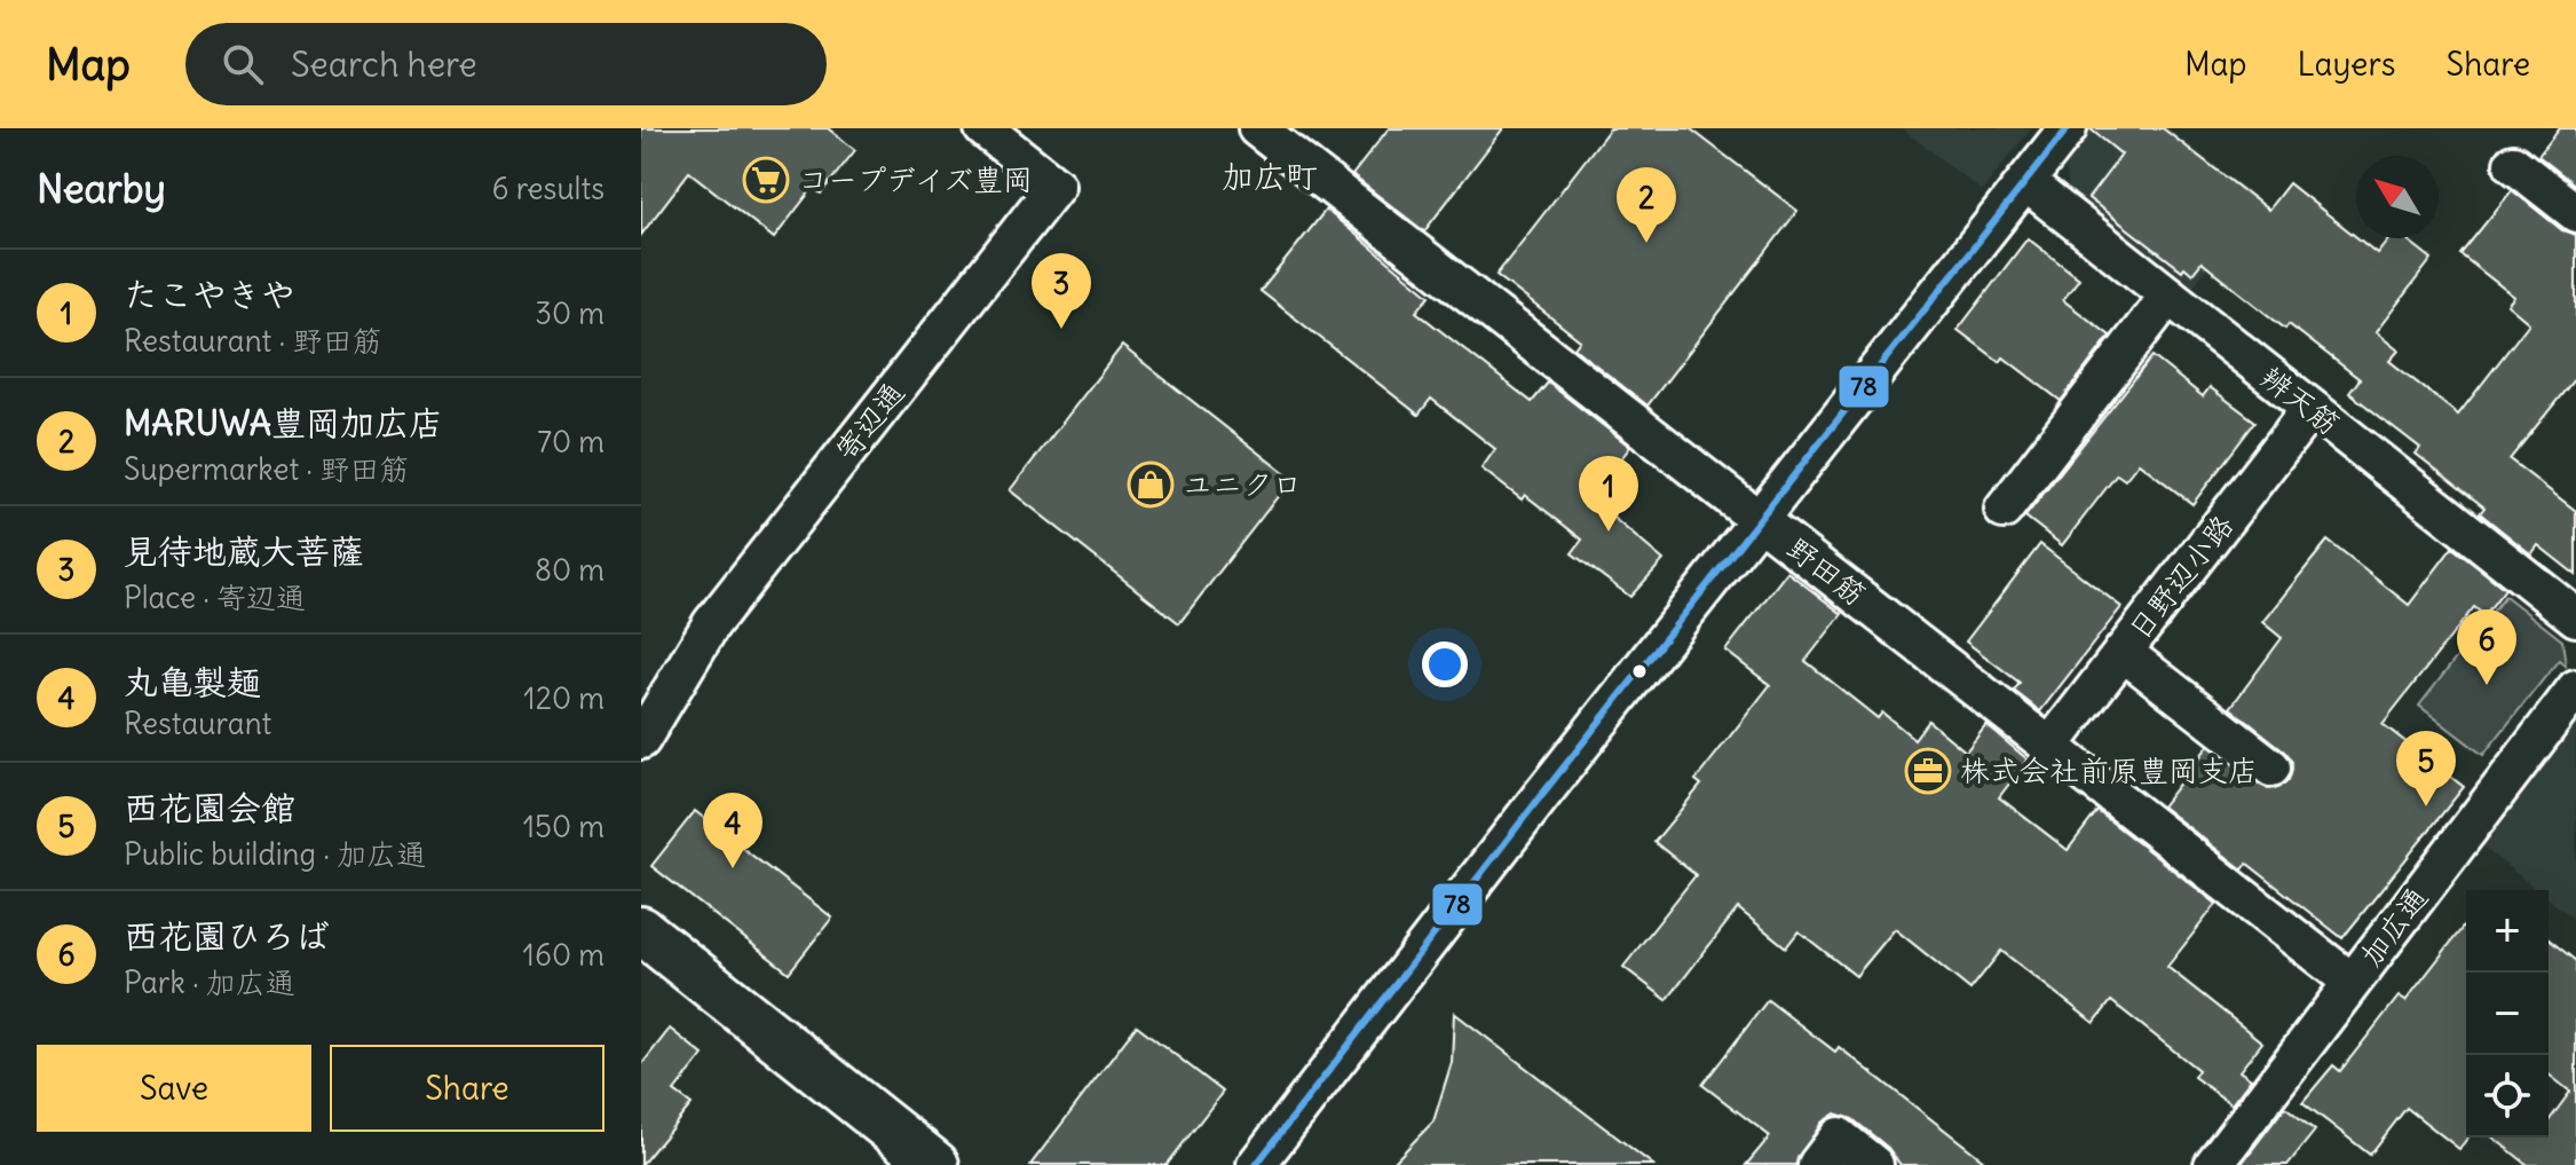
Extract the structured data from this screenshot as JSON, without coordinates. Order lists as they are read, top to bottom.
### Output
{
  "streets": {
    "street": [
      "辨天筋",
      "寄辺通",
      "野田筋",
      "日野辺小路",
      "加広通"
    ]
  },
  "crossings": [
    ["辨天筋", "日野辺小路"],
    ["野田筋", "日野辺小路"],
    ["野田筋", "加広通"]
  ],
  "districts": ["加広町"],
  "places": {
    "supermarket": ["コープデイズ豊岡"],
    "shop": ["ユニクロ"],
    "office": ["株式会社前原豊岡支店"]
  },
  "lines": ["transit line 78"],
  "north": "top left",
  "page": {
    "header": "Map",
    "search": "Search here",
    "nav": ["Map", "Layers", "Share"],
    "heading": ["Nearby", "6 results"],
    "pins": [
      "2",
      "3",
      "1",
      "6",
      "5",
      "4"
    ],
    "list": [
      {
        "mark": "1",
        "name": "たこやきや",
        "note": "Restaurant · 野田筋",
        "value": "30 m"
      },
      {
        "mark": "2",
        "name": "MARUWA豊岡加広店",
        "note": "Supermarket · 野田筋",
        "value": "70 m"
      },
      {
        "mark": "3",
        "name": "見待地蔵大菩薩",
        "note": "Place · 寄辺通",
        "value": "80 m"
      },
      {
        "mark": "4",
        "name": "丸亀製麺",
        "note": "Restaurant",
        "value": "120 m"
      },
      {
        "mark": "5",
        "name": "西花園会館",
        "note": "Public building · 加広通",
        "value": "150 m"
      },
      {
        "mark": "6",
        "name": "西花園ひろば",
        "note": "Park · 加広通",
        "value": "160 m"
      }
    ],
    "map_buttons": ["+", "−"],
    "buttons": ["Save", "Share"]
  }
}
